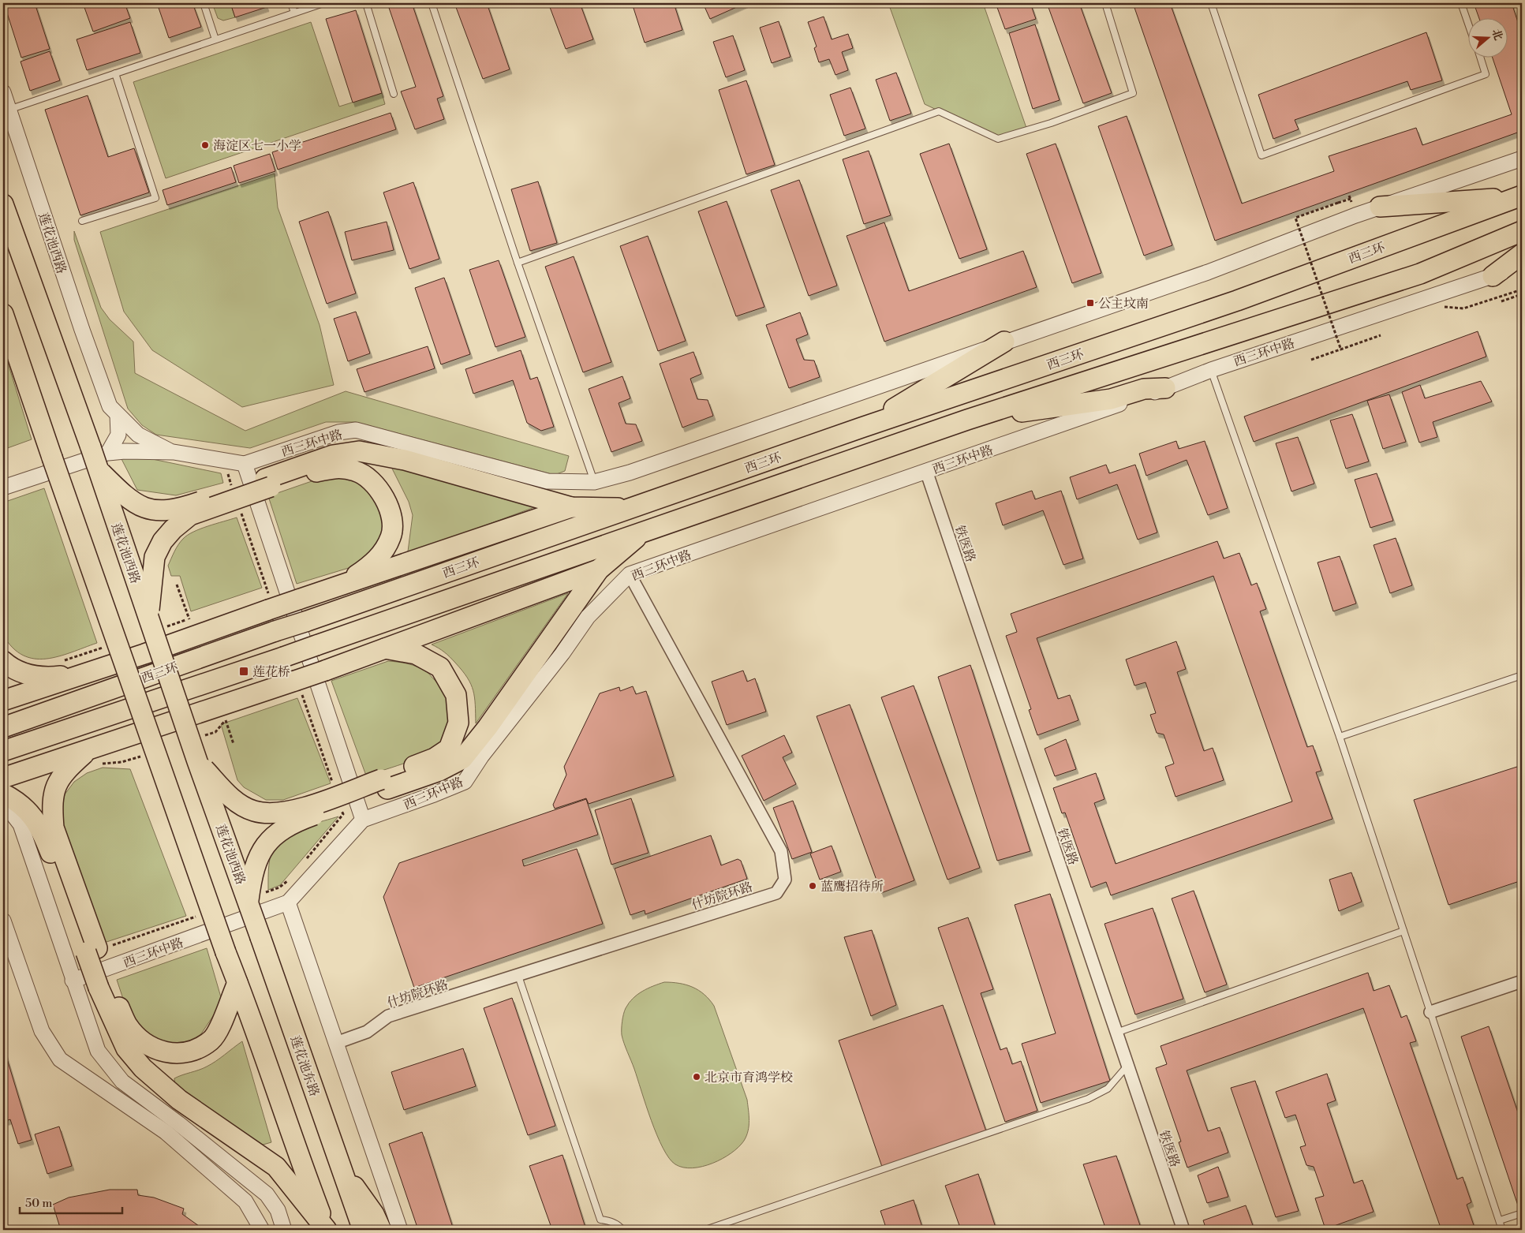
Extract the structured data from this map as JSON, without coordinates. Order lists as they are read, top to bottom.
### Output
{
  "streets": {
    "highway": ["莲花池西路", "西三环", "莲花池东路"],
    "street": ["西三环中路", "铁医路", "什坊院环路"]
  },
  "crossings": [
    ["莲花池西路", "西三环中路"],
    ["莲花池西路", "莲花池东路"],
    ["西三环中路", "铁医路"],
    ["西三环中路", "什坊院环路"]
  ],
  "places": {
    "other": ["海淀区七一小学", "蓝鹰招待所", "北京市育鸿学校"],
    "transit": ["公主坟南", "莲花桥"]
  },
  "scale_bar": "50 m",
  "north": "right"
}
